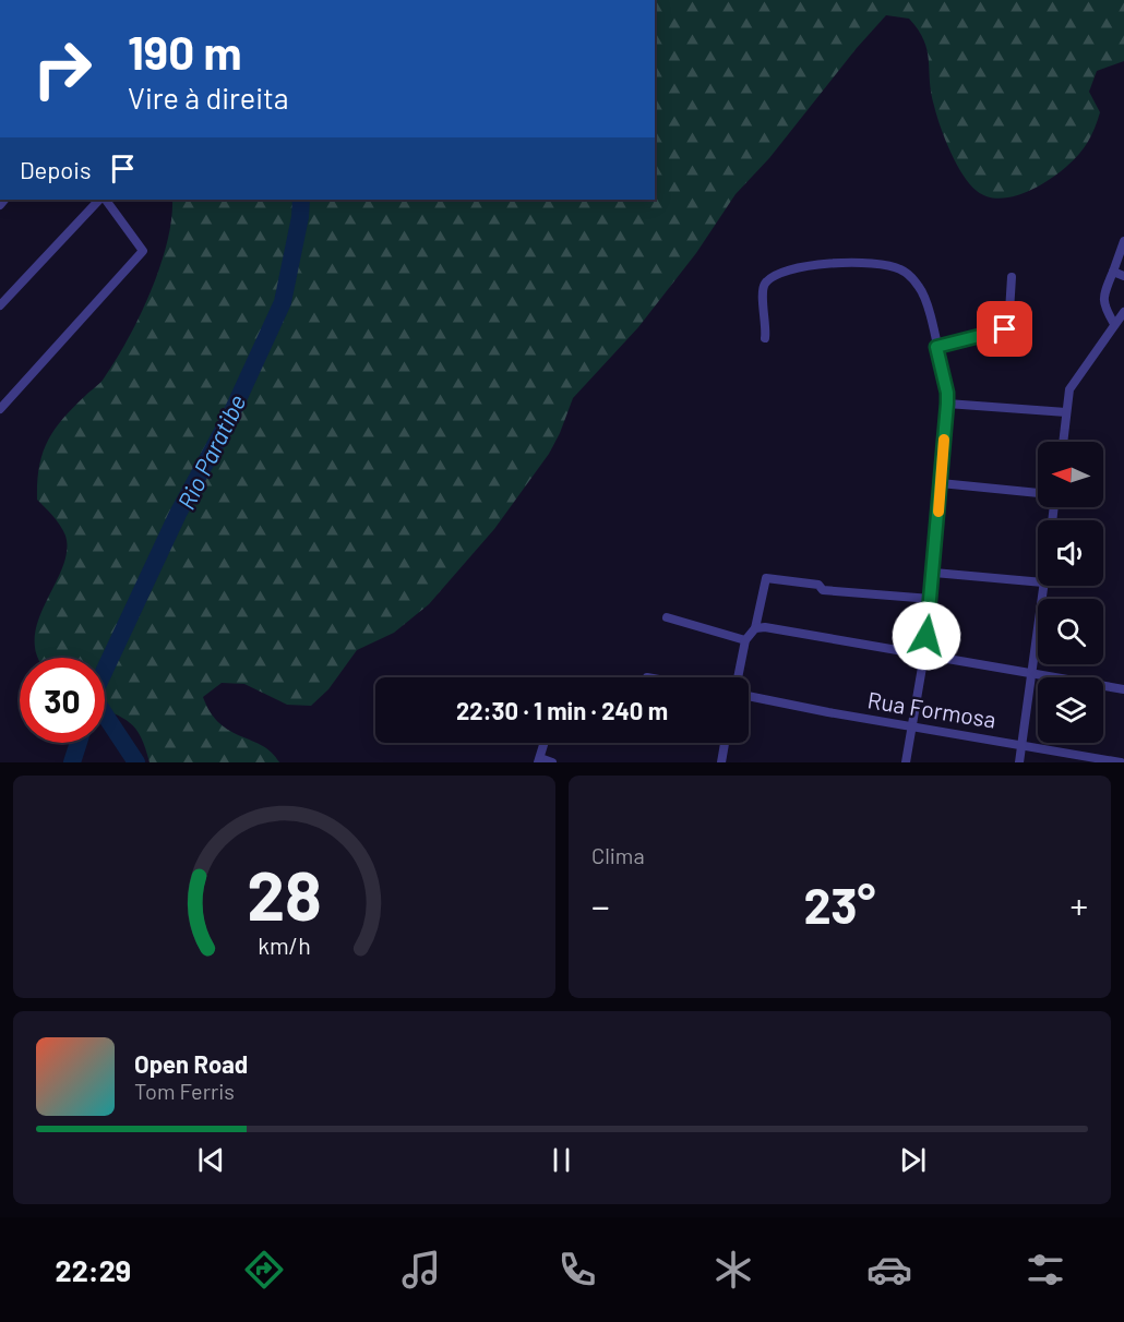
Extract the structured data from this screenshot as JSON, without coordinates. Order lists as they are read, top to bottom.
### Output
{
  "streets": {
    "street": ["Rua Formosa"]
  },
  "water": ["Rio Paratibe"],
  "north": "left",
  "page": {
    "turn": ["190 m", "Vire à direita"],
    "then": "Depois",
    "limit": "30",
    "trip": "22:30 · 1 min · 240 m",
    "tile": "Clima",
    "heat": ["−", "23°", "+"],
    "song": ["Open Road", "Tom Ferris"],
    "tabs": "22:29",
    "gauge": ["28", "km/h"]
  }
}
